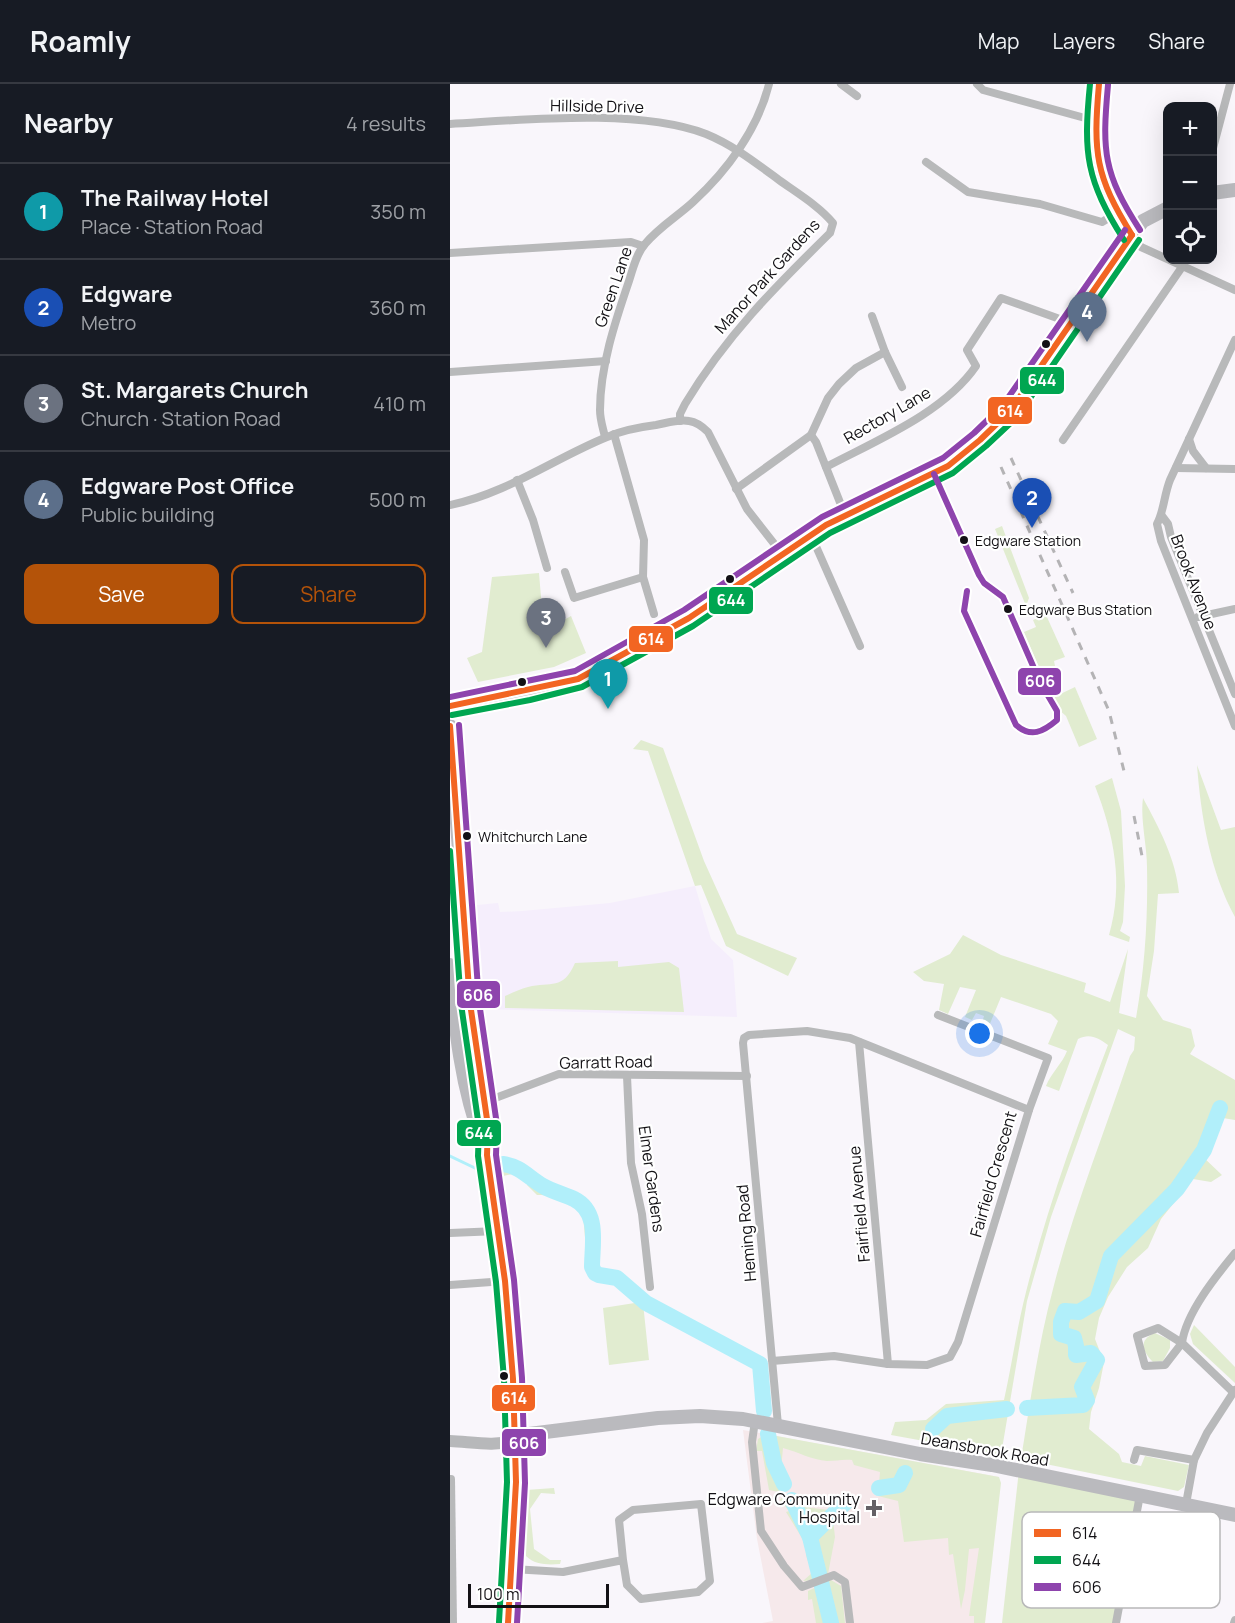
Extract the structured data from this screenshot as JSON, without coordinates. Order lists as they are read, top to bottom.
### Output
{
  "streets": {
    "main road": ["Deansbrook Road"],
    "street": [
      "Hillside Drive",
      "Manor Park Gardens",
      "Green Lane",
      "Rectory Lane",
      "Brook Avenue",
      "Garratt Road",
      "Fairfield Crescent",
      "Elmer Gardens",
      "Fairfield Avenue",
      "Heming Road"
    ]
  },
  "crossings": [
    ["Hillside Drive", "Manor Park Gardens"],
    ["Hillside Drive", "Green Lane"],
    ["Manor Park Gardens", "Green Lane"],
    ["Garratt Road", "Elmer Gardens"],
    ["Garratt Road", "Heming Road"],
    ["Fairfield Crescent", "Fairfield Avenue"],
    ["Fairfield Crescent", "Heming Road"],
    ["Heming Road", "Deansbrook Road"]
  ],
  "places": {
    "other": ["Edgware Station", "Edgware Bus Station", "Whitchurch Lane"],
    "health": ["Edgware Community Hospital"]
  },
  "lines": ["transit line 614", "transit line 644", "transit line 606"],
  "legend": ["614", "644", "606"],
  "scale_bar": "100 m",
  "page": {
    "header": "Roamly",
    "nav": ["Map", "Layers", "Share"],
    "heading": ["Nearby", "4 results"],
    "map_buttons": ["+", "−"],
    "list": [
      {
        "mark": "1",
        "name": "The Railway Hotel",
        "note": "Place · Station Road",
        "value": "350 m"
      },
      {
        "mark": "2",
        "name": "Edgware",
        "note": "Metro",
        "value": "360 m"
      },
      {
        "mark": "3",
        "name": "St. Margarets Church",
        "note": "Church · Station Road",
        "value": "410 m"
      },
      {
        "mark": "4",
        "name": "Edgware Post Office",
        "note": "Public building",
        "value": "500 m"
      }
    ],
    "pins": [
      "4",
      "2",
      "3",
      "1"
    ],
    "buttons": ["Save", "Share"],
    "scale": "100 m"
  }
}
